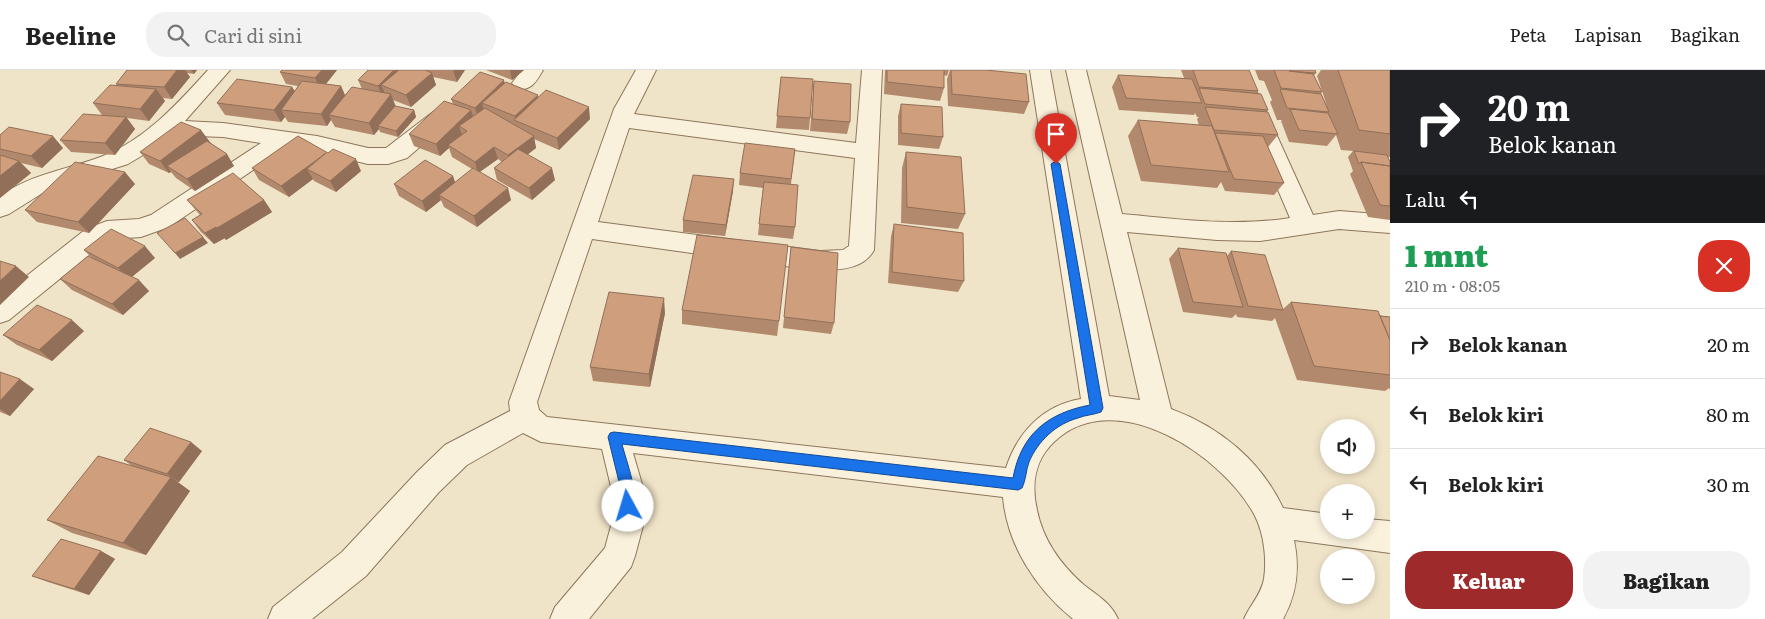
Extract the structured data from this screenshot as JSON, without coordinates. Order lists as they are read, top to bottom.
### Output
{
  "page": {
    "header": "Beeline",
    "search": "Cari di sini",
    "nav": ["Peta", "Lapisan", "Bagikan"],
    "turn": ["20 m", "Belok kanan"],
    "then": "Lalu",
    "heading": ["1 mnt", "210 m · 08:05"],
    "list": [
      {
        "name": "Belok kanan",
        "value": "20 m"
      },
      {
        "name": "Belok kiri",
        "value": "80 m"
      },
      {
        "name": "Belok kiri",
        "value": "30 m"
      }
    ],
    "map_buttons": ["+", "−"],
    "buttons": ["Keluar", "Bagikan"]
  }
}
